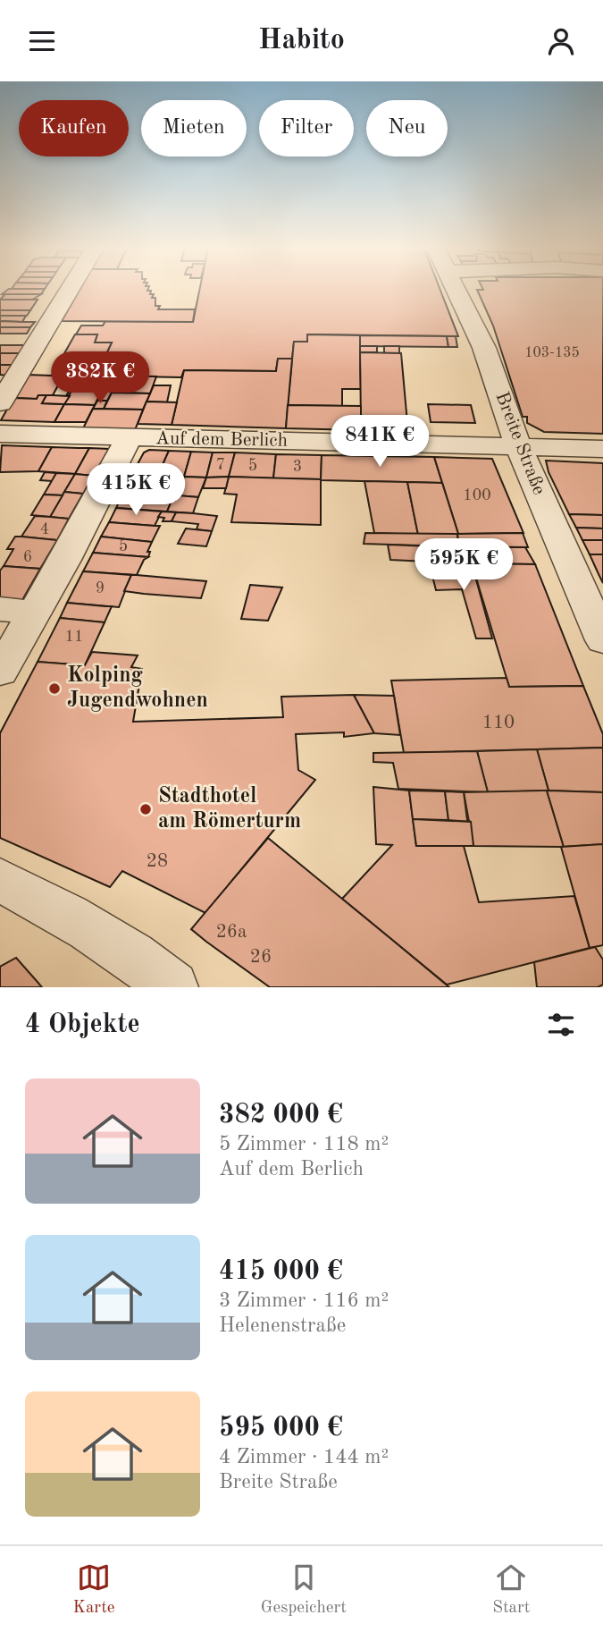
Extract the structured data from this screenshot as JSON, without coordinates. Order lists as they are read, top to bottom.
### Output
{
  "streets": {
    "street": ["Auf dem Berlich", "Breite Straße"]
  },
  "crossings": [
    ["Auf dem Berlich", "Breite Straße"]
  ],
  "places": ["Kolping Jugendwohnen", "Stadthotel am Römerturm"],
  "house_numbers": [
    "103-135",
    "7",
    "5",
    "3",
    "100",
    "4",
    "5",
    "6",
    "9",
    "11",
    "110",
    "28",
    "26a",
    "26"
  ],
  "page": {
    "header": "Habito",
    "chip": [
      "Kaufen",
      "Mieten",
      "Filter",
      "Neu"
    ],
    "price": [
      "382K €",
      "841K €",
      "415K €",
      "595K €"
    ],
    "heading": "4 Objekte",
    "list": [
      {
        "name": "382 000 €",
        "note": "5 Zimmer · 118 m² · Auf dem Berlich"
      },
      {
        "name": "415 000 €",
        "note": "3 Zimmer · 116 m² · Helenenstraße"
      },
      {
        "name": "595 000 €",
        "note": "4 Zimmer · 144 m² · Breite Straße"
      }
    ],
    "tabs": ["Karte", "Gespeichert", "Start"]
  }
}
